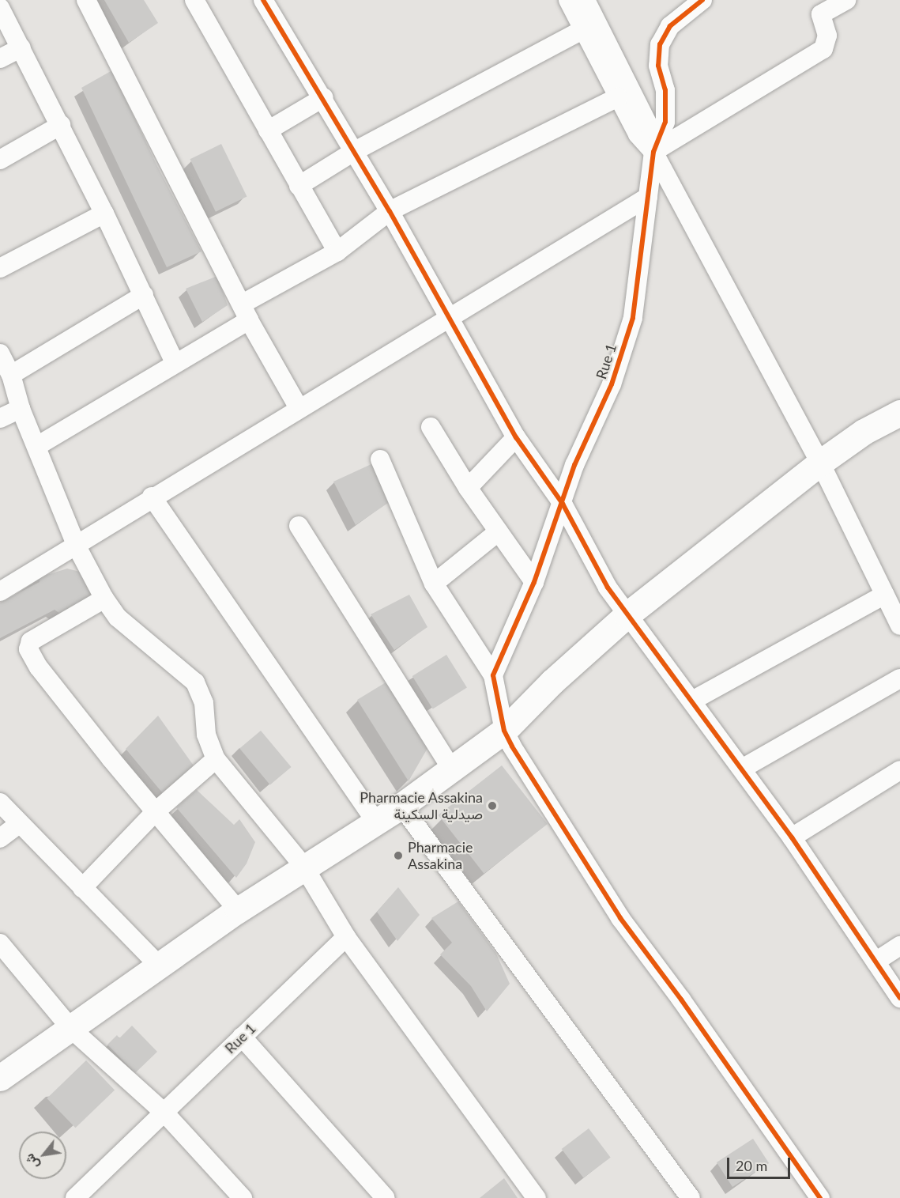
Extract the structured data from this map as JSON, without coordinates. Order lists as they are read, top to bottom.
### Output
{
  "streets": {
    "street": ["Rue 1"]
  },
  "places": ["Pharmacie Assakina صيدلية السكينة", "Pharmacie Assakina"],
  "scale_bar": "20 m",
  "north": "bottom left"
}
